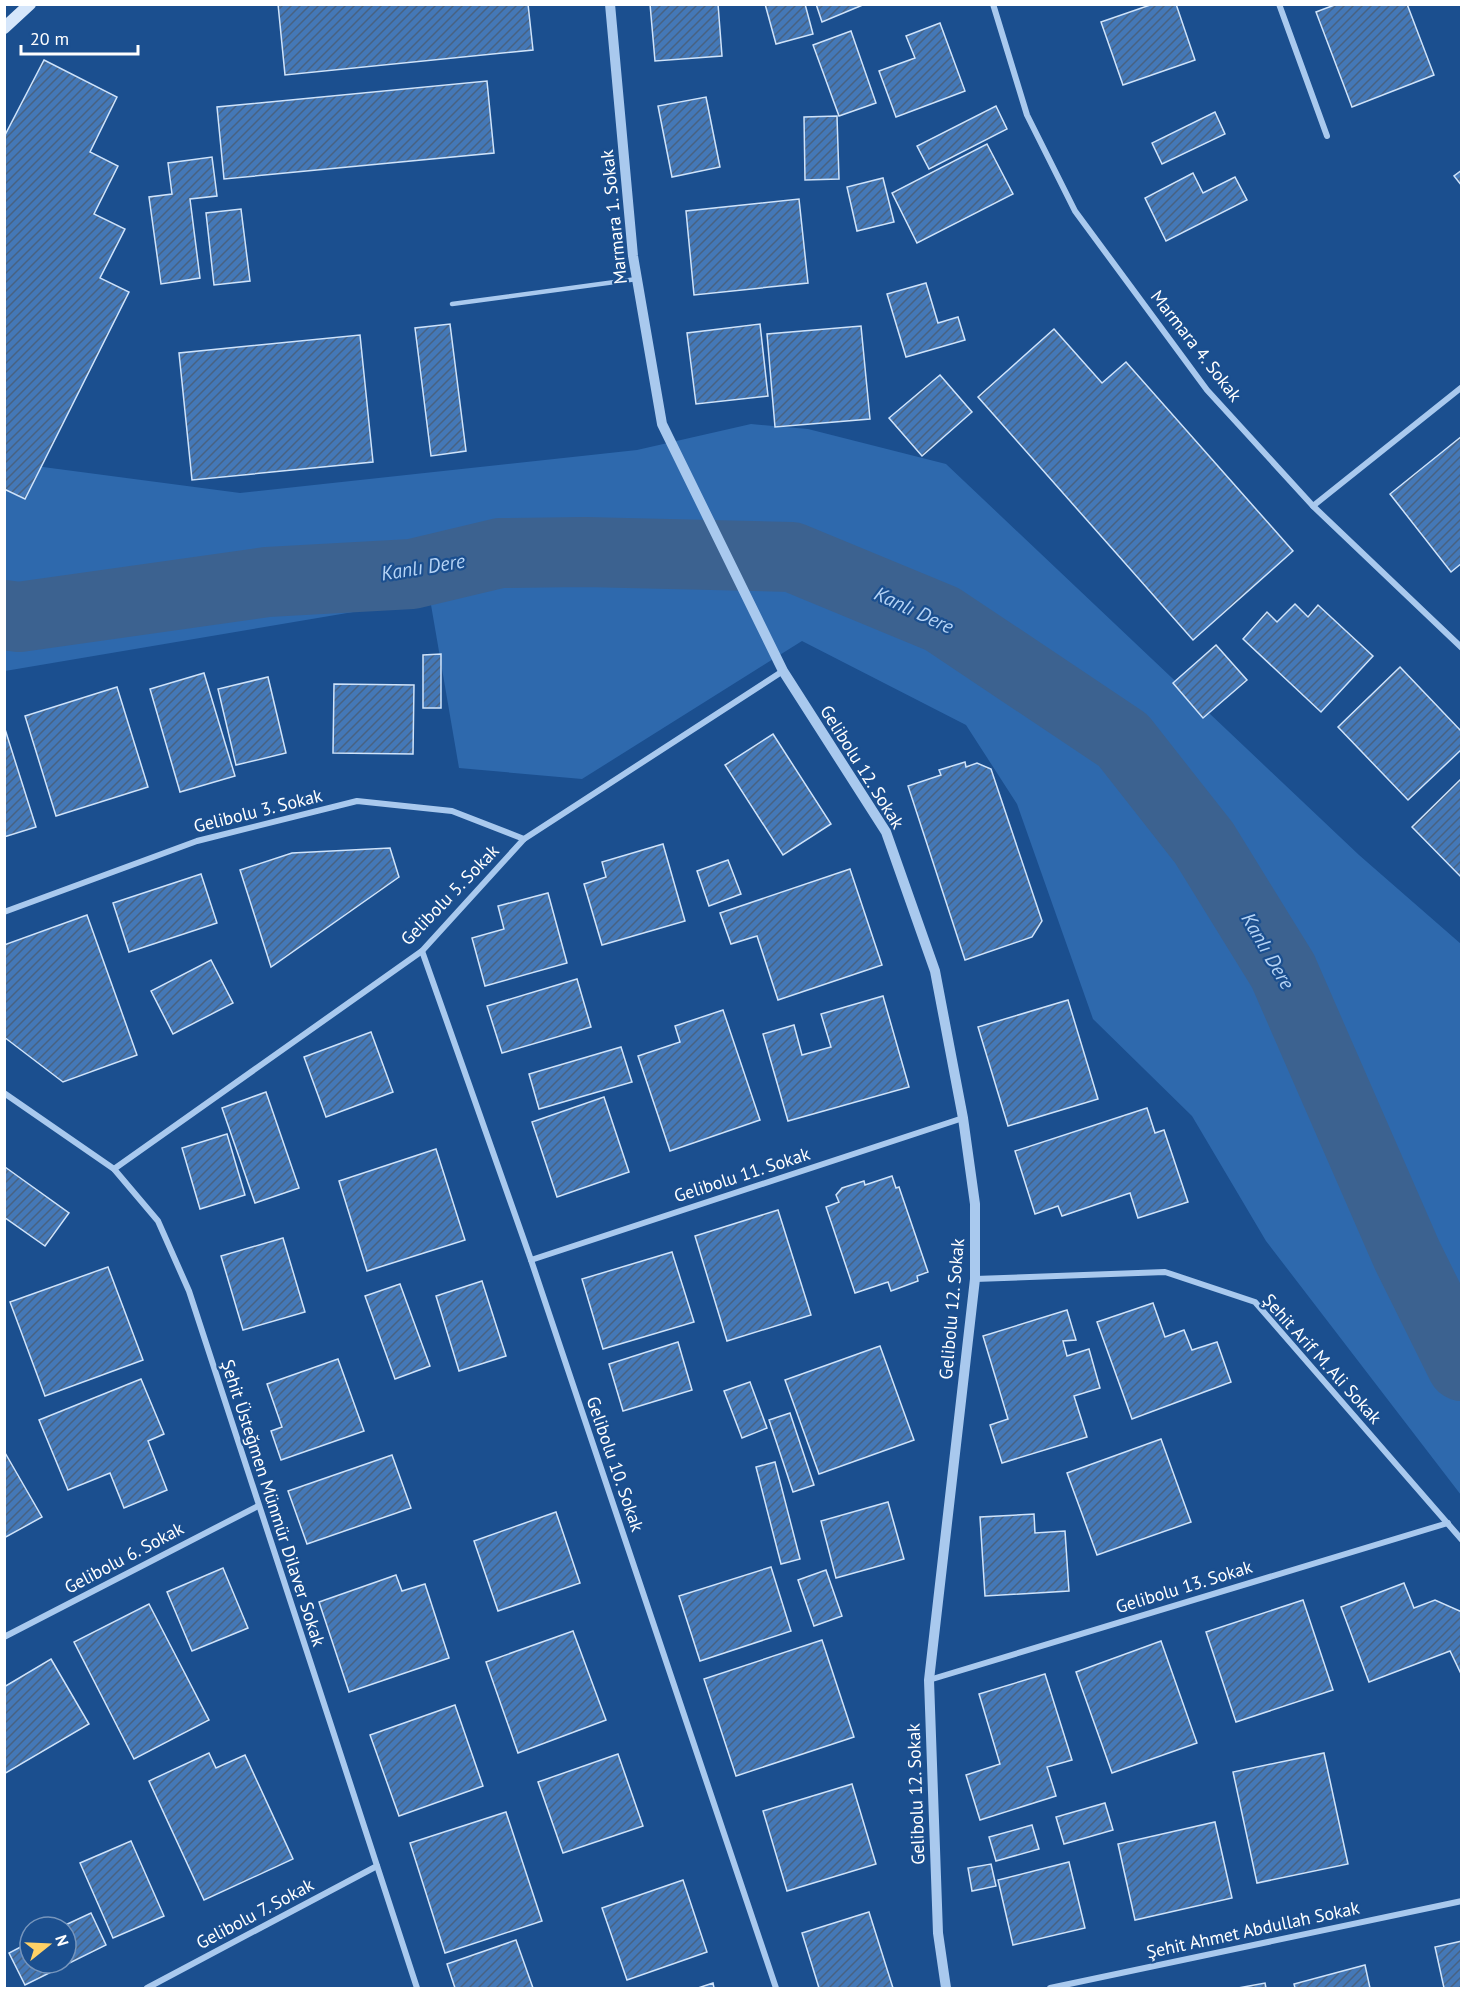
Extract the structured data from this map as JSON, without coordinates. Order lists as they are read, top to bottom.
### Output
{
  "streets": {
    "street": [
      "Marmara 1. Sokak",
      "Marmara 4. Sokak",
      "Gelibolu 12. Sokak",
      "Gelibolu 3. Sokak",
      "Gelibolu 5. Sokak",
      "Gelibolu 11. Sokak",
      "Şehit Arif M. Ali Sokak",
      "Gelibolu 10. Sokak",
      "Şehit Üsteğmen Münmür Dilaver Sokak",
      "Gelibolu 6. Sokak",
      "Gelibolu 13. Sokak",
      "Gelibolu 7. Sokak",
      "Şehit Ahmet Abdullah Sokak"
    ]
  },
  "crossings": [
    ["Marmara 1. Sokak", "Gelibolu 12. Sokak"],
    ["Marmara 1. Sokak", "Gelibolu 5. Sokak"],
    ["Gelibolu 12. Sokak", "Gelibolu 5. Sokak"],
    ["Gelibolu 12. Sokak", "Gelibolu 11. Sokak"],
    ["Gelibolu 12. Sokak", "Şehit Arif M. Ali Sokak"],
    ["Gelibolu 12. Sokak", "Gelibolu 13. Sokak"],
    ["Gelibolu 3. Sokak", "Gelibolu 5. Sokak"],
    ["Gelibolu 5. Sokak", "Gelibolu 10. Sokak"],
    ["Gelibolu 5. Sokak", "Şehit Üsteğmen Münmür Dilaver Sokak"],
    ["Gelibolu 11. Sokak", "Gelibolu 10. Sokak"],
    ["Şehit Arif M. Ali Sokak", "Gelibolu 13. Sokak"],
    ["Şehit Üsteğmen Münmür Dilaver Sokak", "Gelibolu 6. Sokak"],
    ["Şehit Üsteğmen Münmür Dilaver Sokak", "Gelibolu 7. Sokak"]
  ],
  "water": ["Kanlı Dere"],
  "scale_bar": "20 m",
  "north": "right"
}
